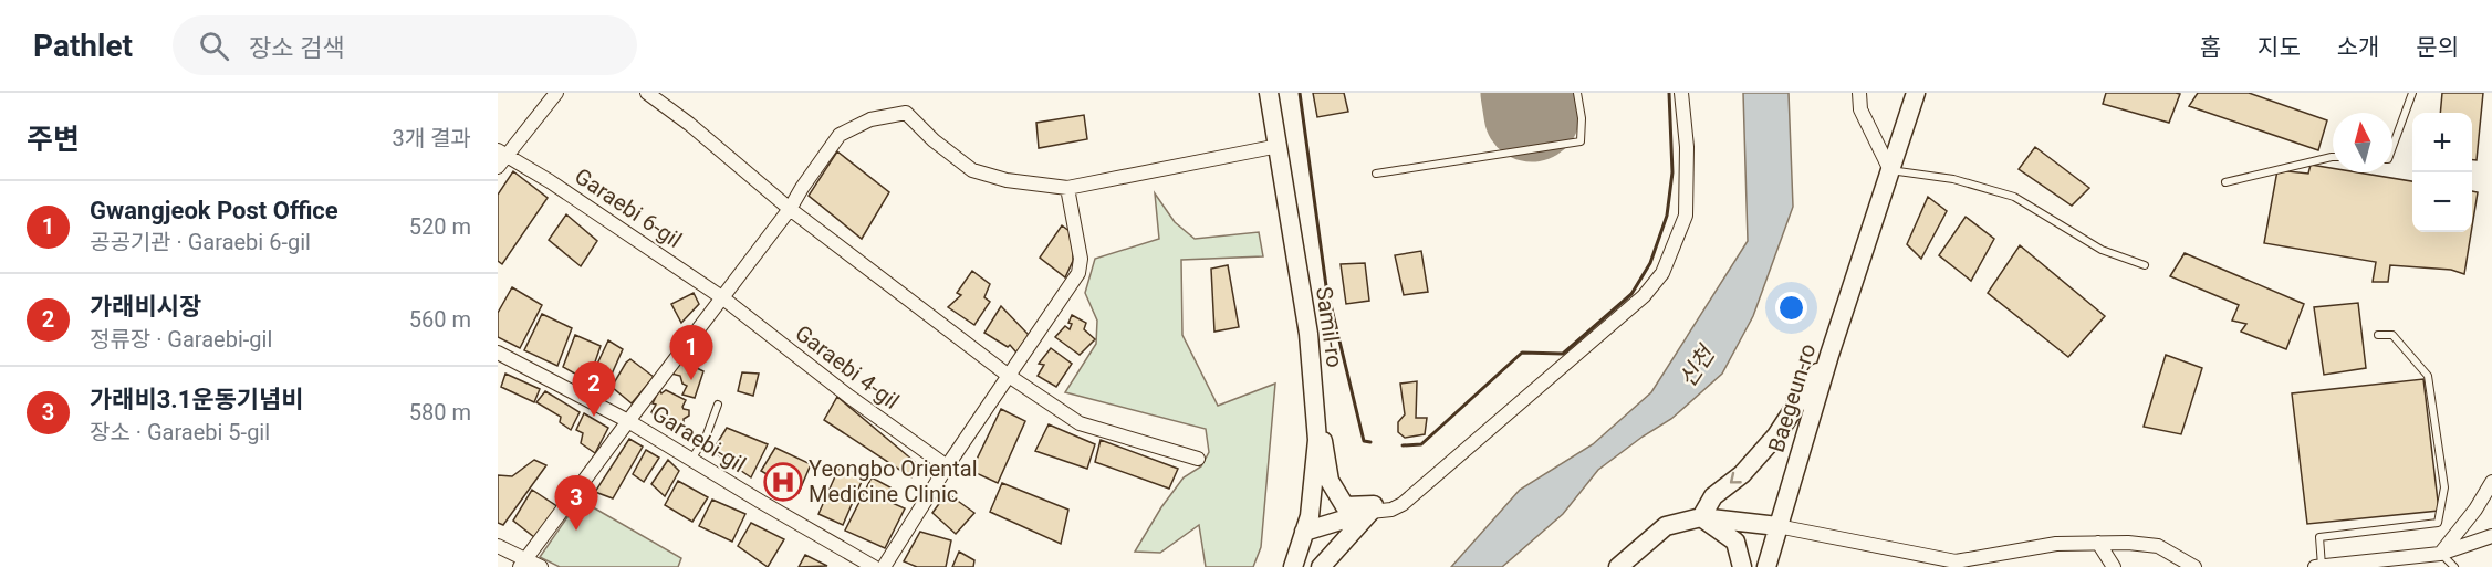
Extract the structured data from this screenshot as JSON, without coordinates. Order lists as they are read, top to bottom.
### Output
{
  "streets": {
    "main road": ["Samil-ro", "Baegeun-ro"],
    "street": ["Garaebi 6-gil", "Garaebi 4-gil", "Garaebi-gil"]
  },
  "crossings": [
    ["Garaebi 6-gil", "Garaebi 4-gil"]
  ],
  "water": ["신천"],
  "places": {
    "hospital": ["Yeongbo Oriental Medicine Clinic"]
  },
  "north": "top",
  "page": {
    "header": "Pathlet",
    "search": "장소 검색",
    "nav": [
      "홈",
      "지도",
      "소개",
      "문의"
    ],
    "heading": ["주변", "3개 결과"],
    "map_buttons": ["+", "−"],
    "list": [
      {
        "mark": "1",
        "name": "Gwangjeok Post Office",
        "note": "공공기관 · Garaebi 6-gil",
        "value": "520 m"
      },
      {
        "mark": "2",
        "name": "가래비시장",
        "note": "정류장 · Garaebi-gil",
        "value": "560 m"
      },
      {
        "mark": "3",
        "name": "가래비3.1운동기념비",
        "note": "장소 · Garaebi 5-gil",
        "value": "580 m"
      }
    ],
    "pins": ["1", "2", "3"]
  }
}
